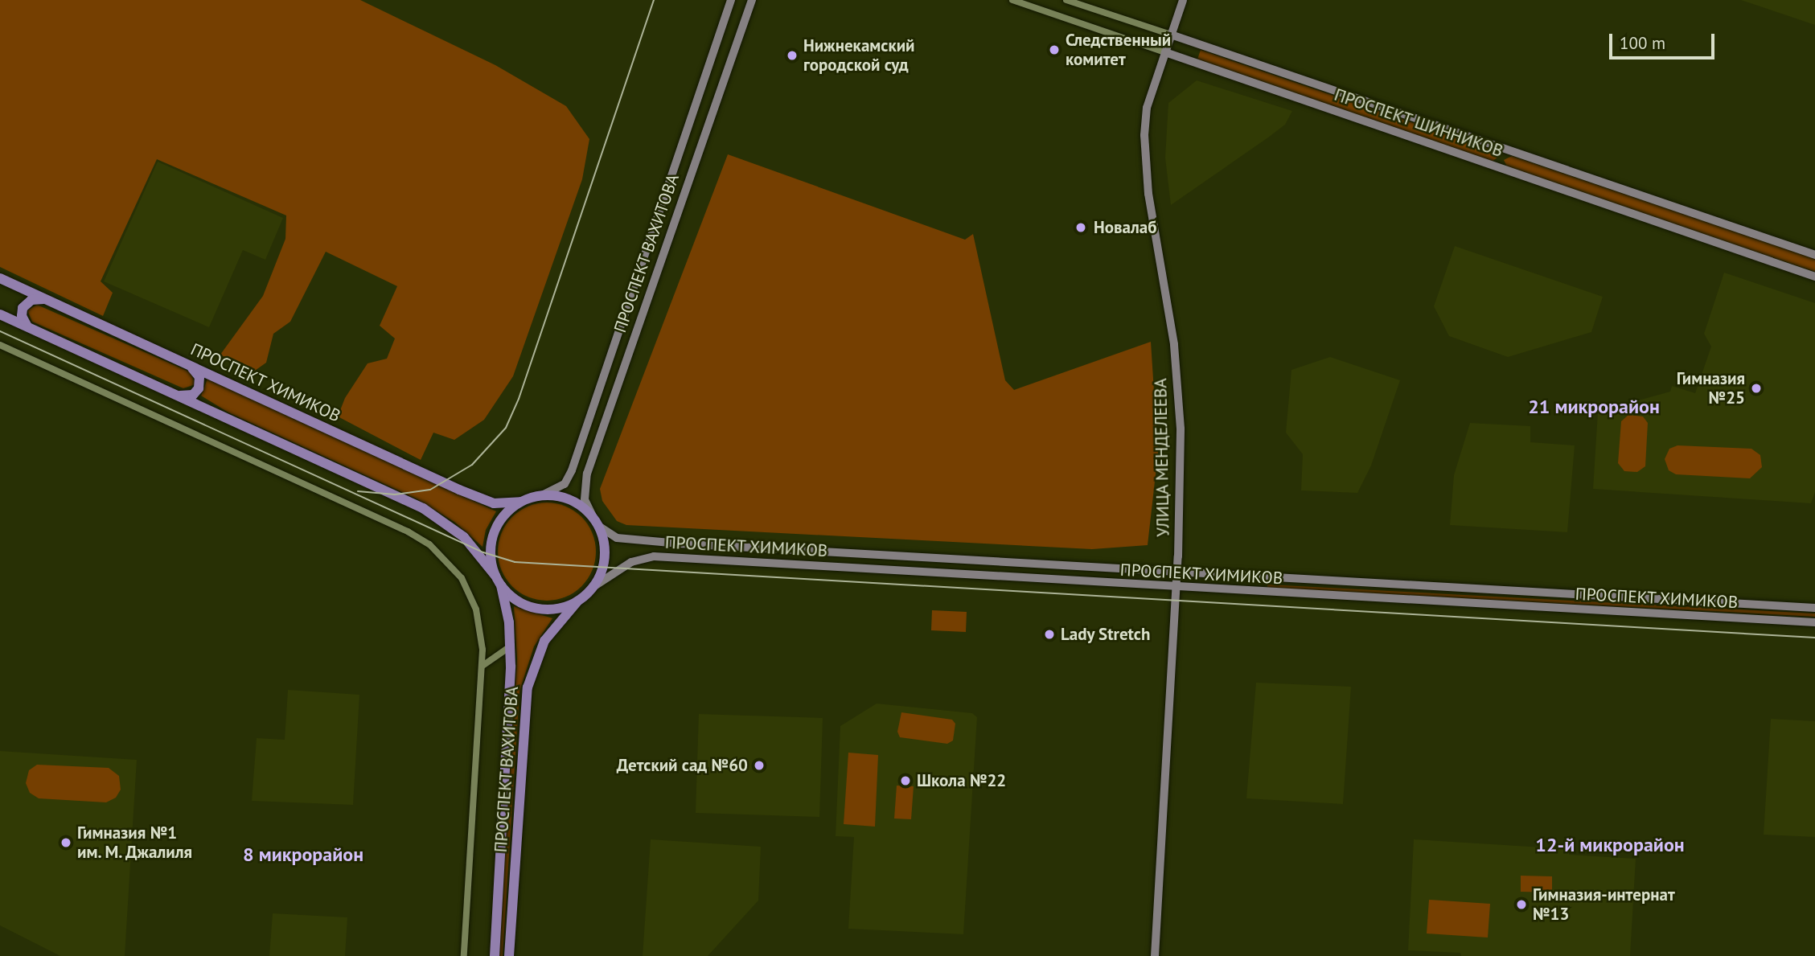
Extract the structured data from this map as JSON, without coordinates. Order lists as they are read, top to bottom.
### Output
{
  "streets": {
    "main road": [
      "ПРОСПЕКТ ШИННИКОВ",
      "ПРОСПЕКТ ВАХИТОВА",
      "ПРОСПЕКТ ХИМИКОВ",
      "УЛИЦА МЕНДЕЛЕЕВА"
    ]
  },
  "crossings": [
    ["ПРОСПЕКТ ШИННИКОВ", "УЛИЦА МЕНДЕЛЕЕВА"],
    ["ПРОСПЕКТ ВАХИТОВА", "ПРОСПЕКТ ХИМИКОВ"],
    ["ПРОСПЕКТ ХИМИКОВ", "УЛИЦА МЕНДЕЛЕЕВА"]
  ],
  "districts": ["21 микрорайон", "12-й микрорайон", "8 микрорайон"],
  "places": [
    "Следственный комитет",
    "Нижнекамский городской суд",
    "Новалаб",
    "Гимназия №25",
    "Lady Stretch",
    "Детский сад №60",
    "Школа №22",
    "Гимназия №1 им. М. Джалиля",
    "Гимназия-интернат №13"
  ],
  "scale_bar": "100 m"
}
